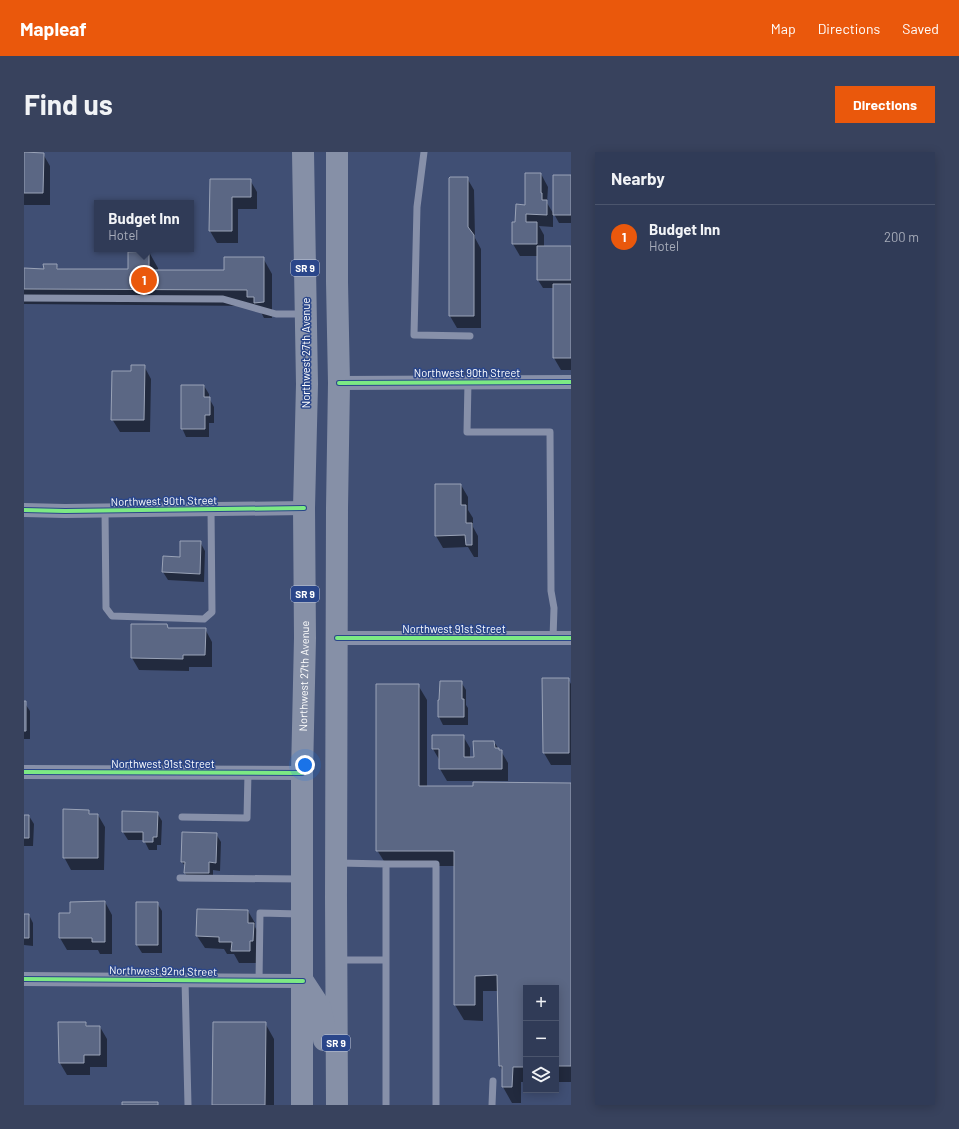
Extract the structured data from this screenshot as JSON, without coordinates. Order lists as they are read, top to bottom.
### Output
{
  "streets": {
    "main road": ["SR 9", "Northwest 27th Avenue"],
    "street": ["Northwest 90th Street", "Northwest 91st Street", "Northwest 92nd Street"]
  },
  "crossings": [
    ["SR 9", "Northwest 90th Street"],
    ["SR 9", "Northwest 91st Street"],
    ["Northwest 27th Avenue", "Northwest 90th Street"],
    ["Northwest 27th Avenue", "Northwest 91st Street"],
    ["Northwest 27th Avenue", "Northwest 92nd Street"]
  ],
  "page": {
    "header": "Mapleaf",
    "nav": ["Map", "Directions", "Saved"],
    "buttons": "Directions",
    "title": "Find us",
    "heading": "Nearby",
    "popup": ["Budget Inn", "Hotel"],
    "list": [
      {
        "mark": "1",
        "name": "Budget Inn",
        "note": "Hotel",
        "value": "200 m"
      }
    ],
    "pins": "1",
    "map_buttons": ["+", "−"]
  }
}
